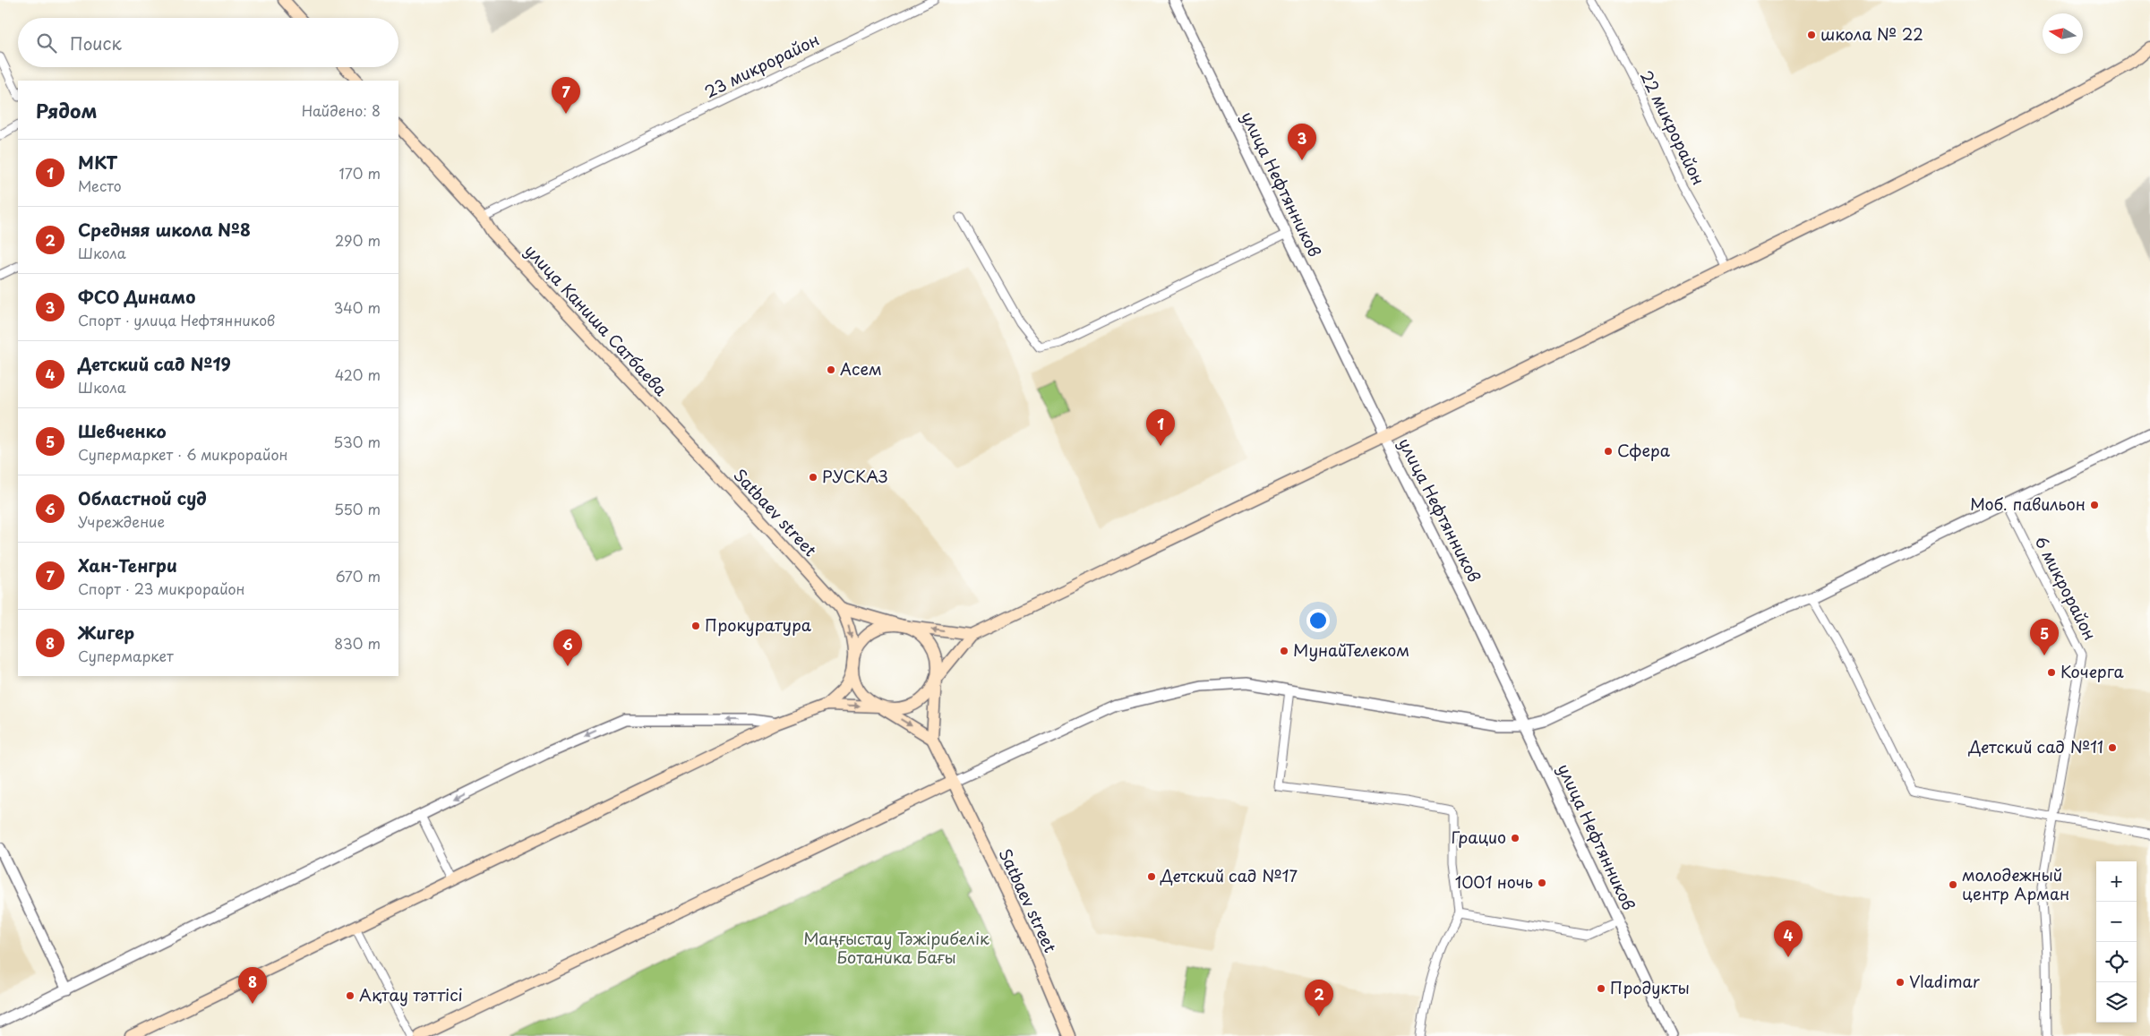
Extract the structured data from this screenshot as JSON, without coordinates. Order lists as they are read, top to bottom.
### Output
{
  "streets": {
    "main road": ["улица Каниша Сатбаева", "Satbaev street"],
    "street": [
      "23 микрорайон",
      "22 микрорайон",
      "улица Нефтянников",
      "6 микрорайон"
    ]
  },
  "crossings": [
    ["23 микрорайон", "улица Каниша Сатбаева"],
    ["улица Каниша Сатбаева", "Satbaev street"]
  ],
  "parks": ["Маңғыстау Тәжірибелік Ботаника Бағы"],
  "places": [
    "школа № 22",
    "Асем",
    "Сфера",
    "РУСКАЗ",
    "Моб. павильон",
    "Прокуратура",
    "МунайТелеком",
    "Кочерга",
    "Детский сад №11",
    "Грацио",
    "Детский сад №17",
    "1001 ночь",
    "молодежный центр Арман",
    "Vladimar",
    "Продукты",
    "Ақтау тәттісі"
  ],
  "north": "left",
  "page": {
    "search": "Поиск",
    "pins": [
      "7",
      "3",
      "1",
      "5",
      "6",
      "4",
      "8",
      "2"
    ],
    "heading": ["Рядом", "Найдено: 8"],
    "list": [
      {
        "mark": "1",
        "name": "МКТ",
        "note": "Место",
        "value": "170 m"
      },
      {
        "mark": "2",
        "name": "Средняя школа №8",
        "note": "Школа",
        "value": "290 m"
      },
      {
        "mark": "3",
        "name": "ФСО Динамо",
        "note": "Спорт · улица Нефтянников",
        "value": "340 m"
      },
      {
        "mark": "4",
        "name": "Детский сад №19",
        "note": "Школа",
        "value": "420 m"
      },
      {
        "mark": "5",
        "name": "Шевченко",
        "note": "Супермаркет · 6 микрорайон",
        "value": "530 m"
      },
      {
        "mark": "6",
        "name": "Областной суд",
        "note": "Учреждение",
        "value": "550 m"
      },
      {
        "mark": "7",
        "name": "Хан-Тенгри",
        "note": "Спорт · 23 микрорайон",
        "value": "670 m"
      },
      {
        "mark": "8",
        "name": "Жигер",
        "note": "Супермаркет",
        "value": "830 m"
      }
    ],
    "map_buttons": ["+", "−"]
  }
}
